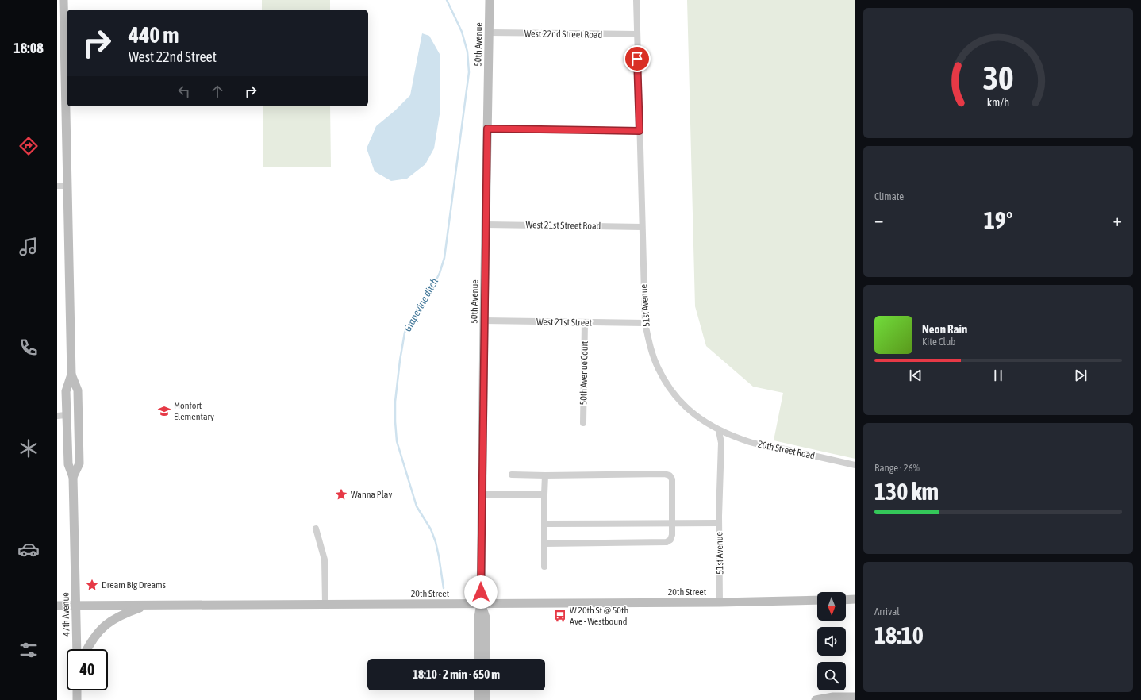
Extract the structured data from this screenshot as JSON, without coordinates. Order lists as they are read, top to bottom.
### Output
{
  "streets": {
    "main road": ["50th Avenue", "20th Street", "47th Avenue"],
    "street": [
      "West 22nd Street Road",
      "West 21st Street Road",
      "51st Avenue",
      "West 21st Street",
      "50th Avenue Court",
      "20th Street Road"
    ]
  },
  "crossings": [
    ["West 22nd Street Road", "50th Avenue"],
    ["West 22nd Street Road", "51st Avenue"],
    ["50th Avenue", "West 21st Street Road"],
    ["50th Avenue", "West 21st Street"],
    ["50th Avenue", "20th Street"],
    ["West 21st Street Road", "51st Avenue"],
    ["51st Avenue", "West 21st Street"],
    ["51st Avenue", "20th Street Road"],
    ["51st Avenue", "20th Street"],
    ["West 21st Street", "50th Avenue Court"],
    ["20th Street", "47th Avenue"]
  ],
  "water": ["Grapevine ditch"],
  "places": {
    "school or university": ["Monfort Elementary"],
    "place": ["Wanna Play", "Dream Big Dreams"],
    "bus stop": ["W 20th St @ 50th Ave - Westbound"]
  },
  "north": "bottom",
  "page": {
    "tabs": "18:08",
    "turn": ["440 m", "West 22nd Street"],
    "tile": [
      "Climate",
      ["Range · 26%", "130 km"],
      ["Arrival", "18:10"]
    ],
    "heat": ["−", "19°", "+"],
    "song": ["Neon Rain", "Kite Club"],
    "limit": "40",
    "trip": "18:10 · 2 min · 650 m",
    "gauge": ["30", "km/h"]
  }
}
